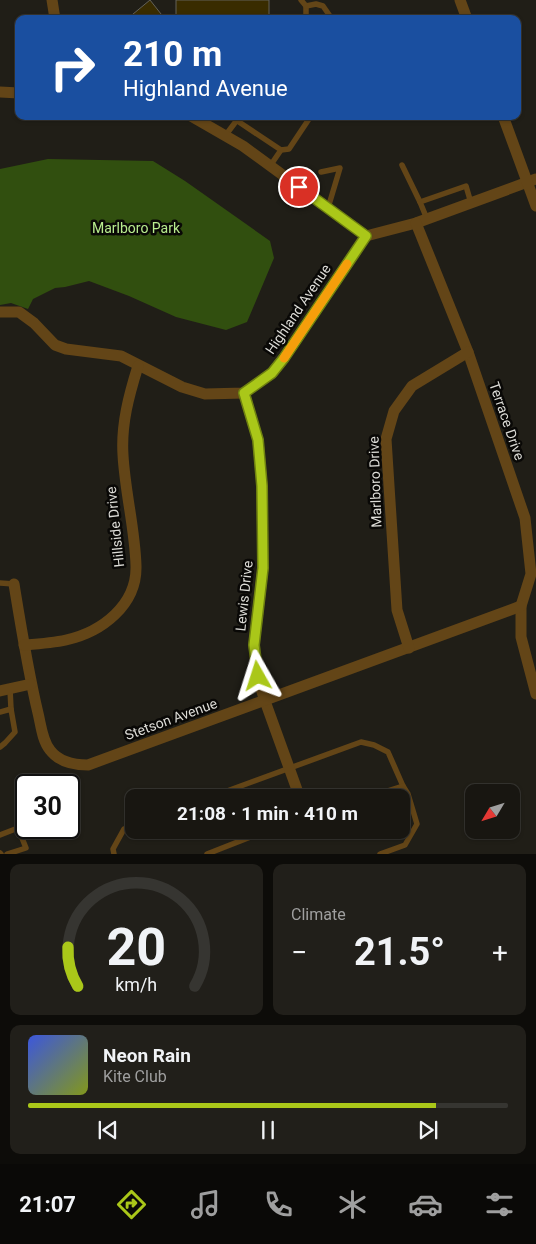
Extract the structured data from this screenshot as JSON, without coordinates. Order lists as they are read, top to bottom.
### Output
{
  "streets": {
    "street": [
      "Highland Avenue",
      "Terrace Drive",
      "Marlboro Drive",
      "Hillside Drive",
      "Lewis Drive",
      "Stetson Avenue"
    ]
  },
  "crossings": [
    ["Highland Avenue", "Lewis Drive"],
    ["Terrace Drive", "Marlboro Drive"],
    ["Terrace Drive", "Stetson Avenue"],
    ["Marlboro Drive", "Stetson Avenue"],
    ["Hillside Drive", "Stetson Avenue"],
    ["Lewis Drive", "Stetson Avenue"]
  ],
  "parks": ["Marlboro Park"],
  "north": "bottom left",
  "page": {
    "turn": ["210 m", "Highland Avenue"],
    "limit": "30",
    "trip": "21:08 · 1 min · 410 m",
    "tile": "Climate",
    "heat": ["−", "21.5°", "+"],
    "song": ["Neon Rain", "Kite Club"],
    "tabs": "21:07",
    "gauge": ["20", "km/h"]
  }
}
